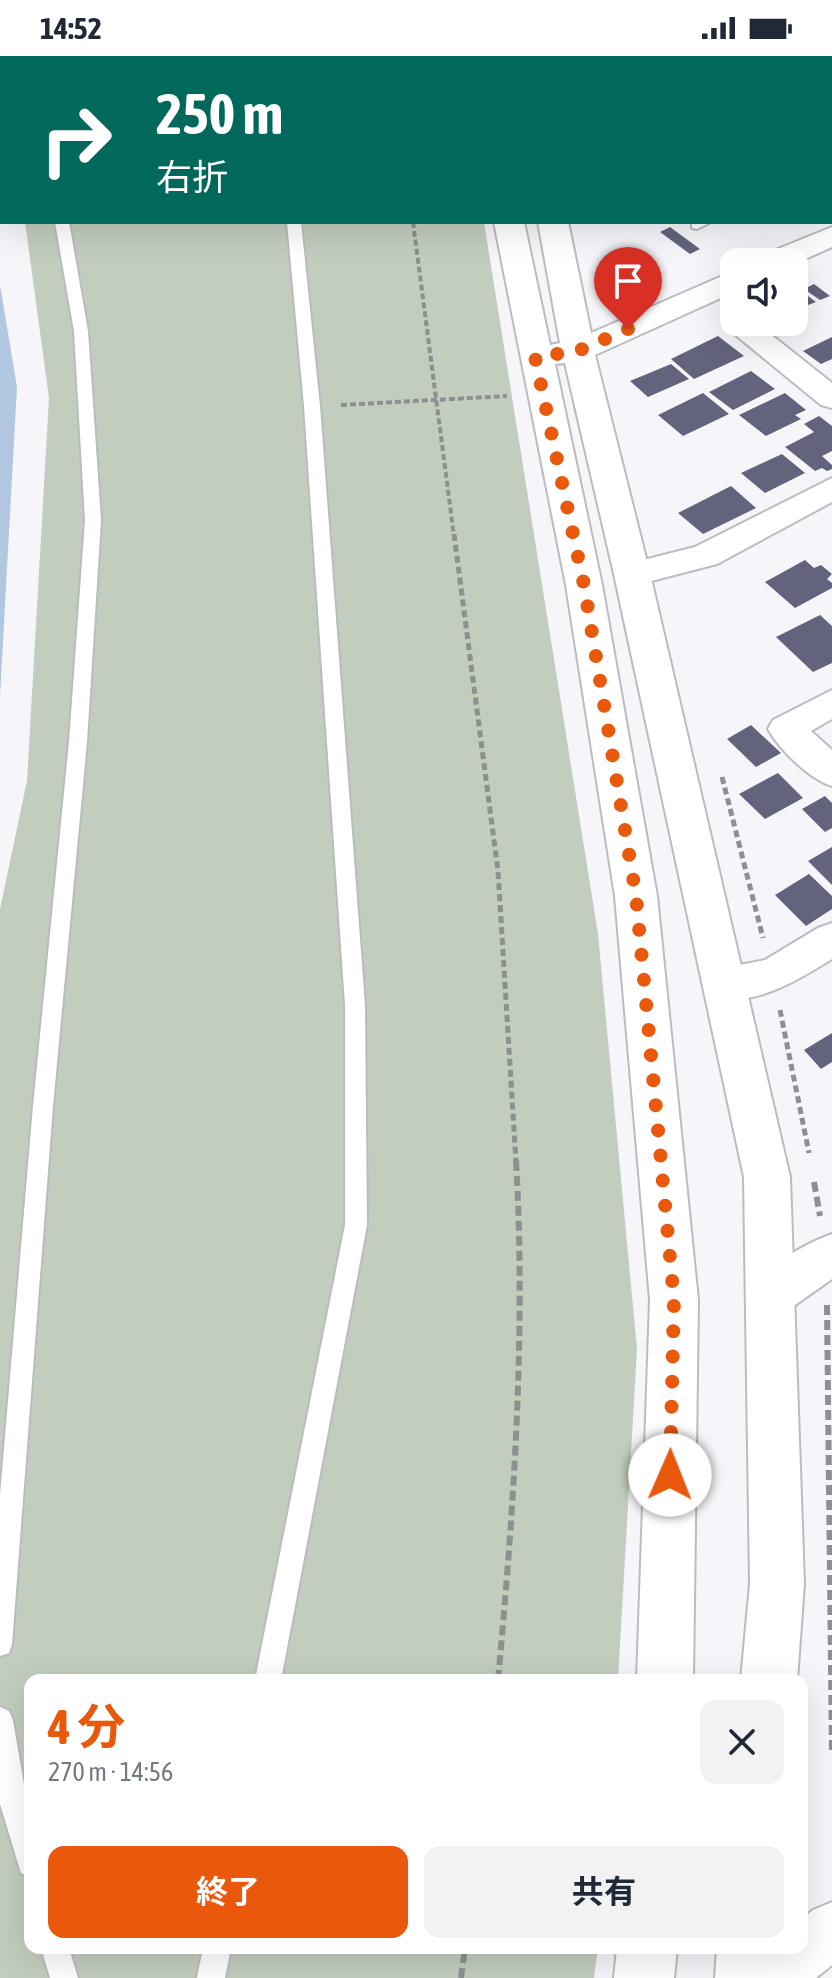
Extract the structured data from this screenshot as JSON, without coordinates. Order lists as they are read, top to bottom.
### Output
{
  "page": {
    "status": "14:52",
    "turn": ["250 m", "右折"],
    "heading": ["4 分", "270 m · 14:56"],
    "buttons": ["終了", "共有"]
  }
}
